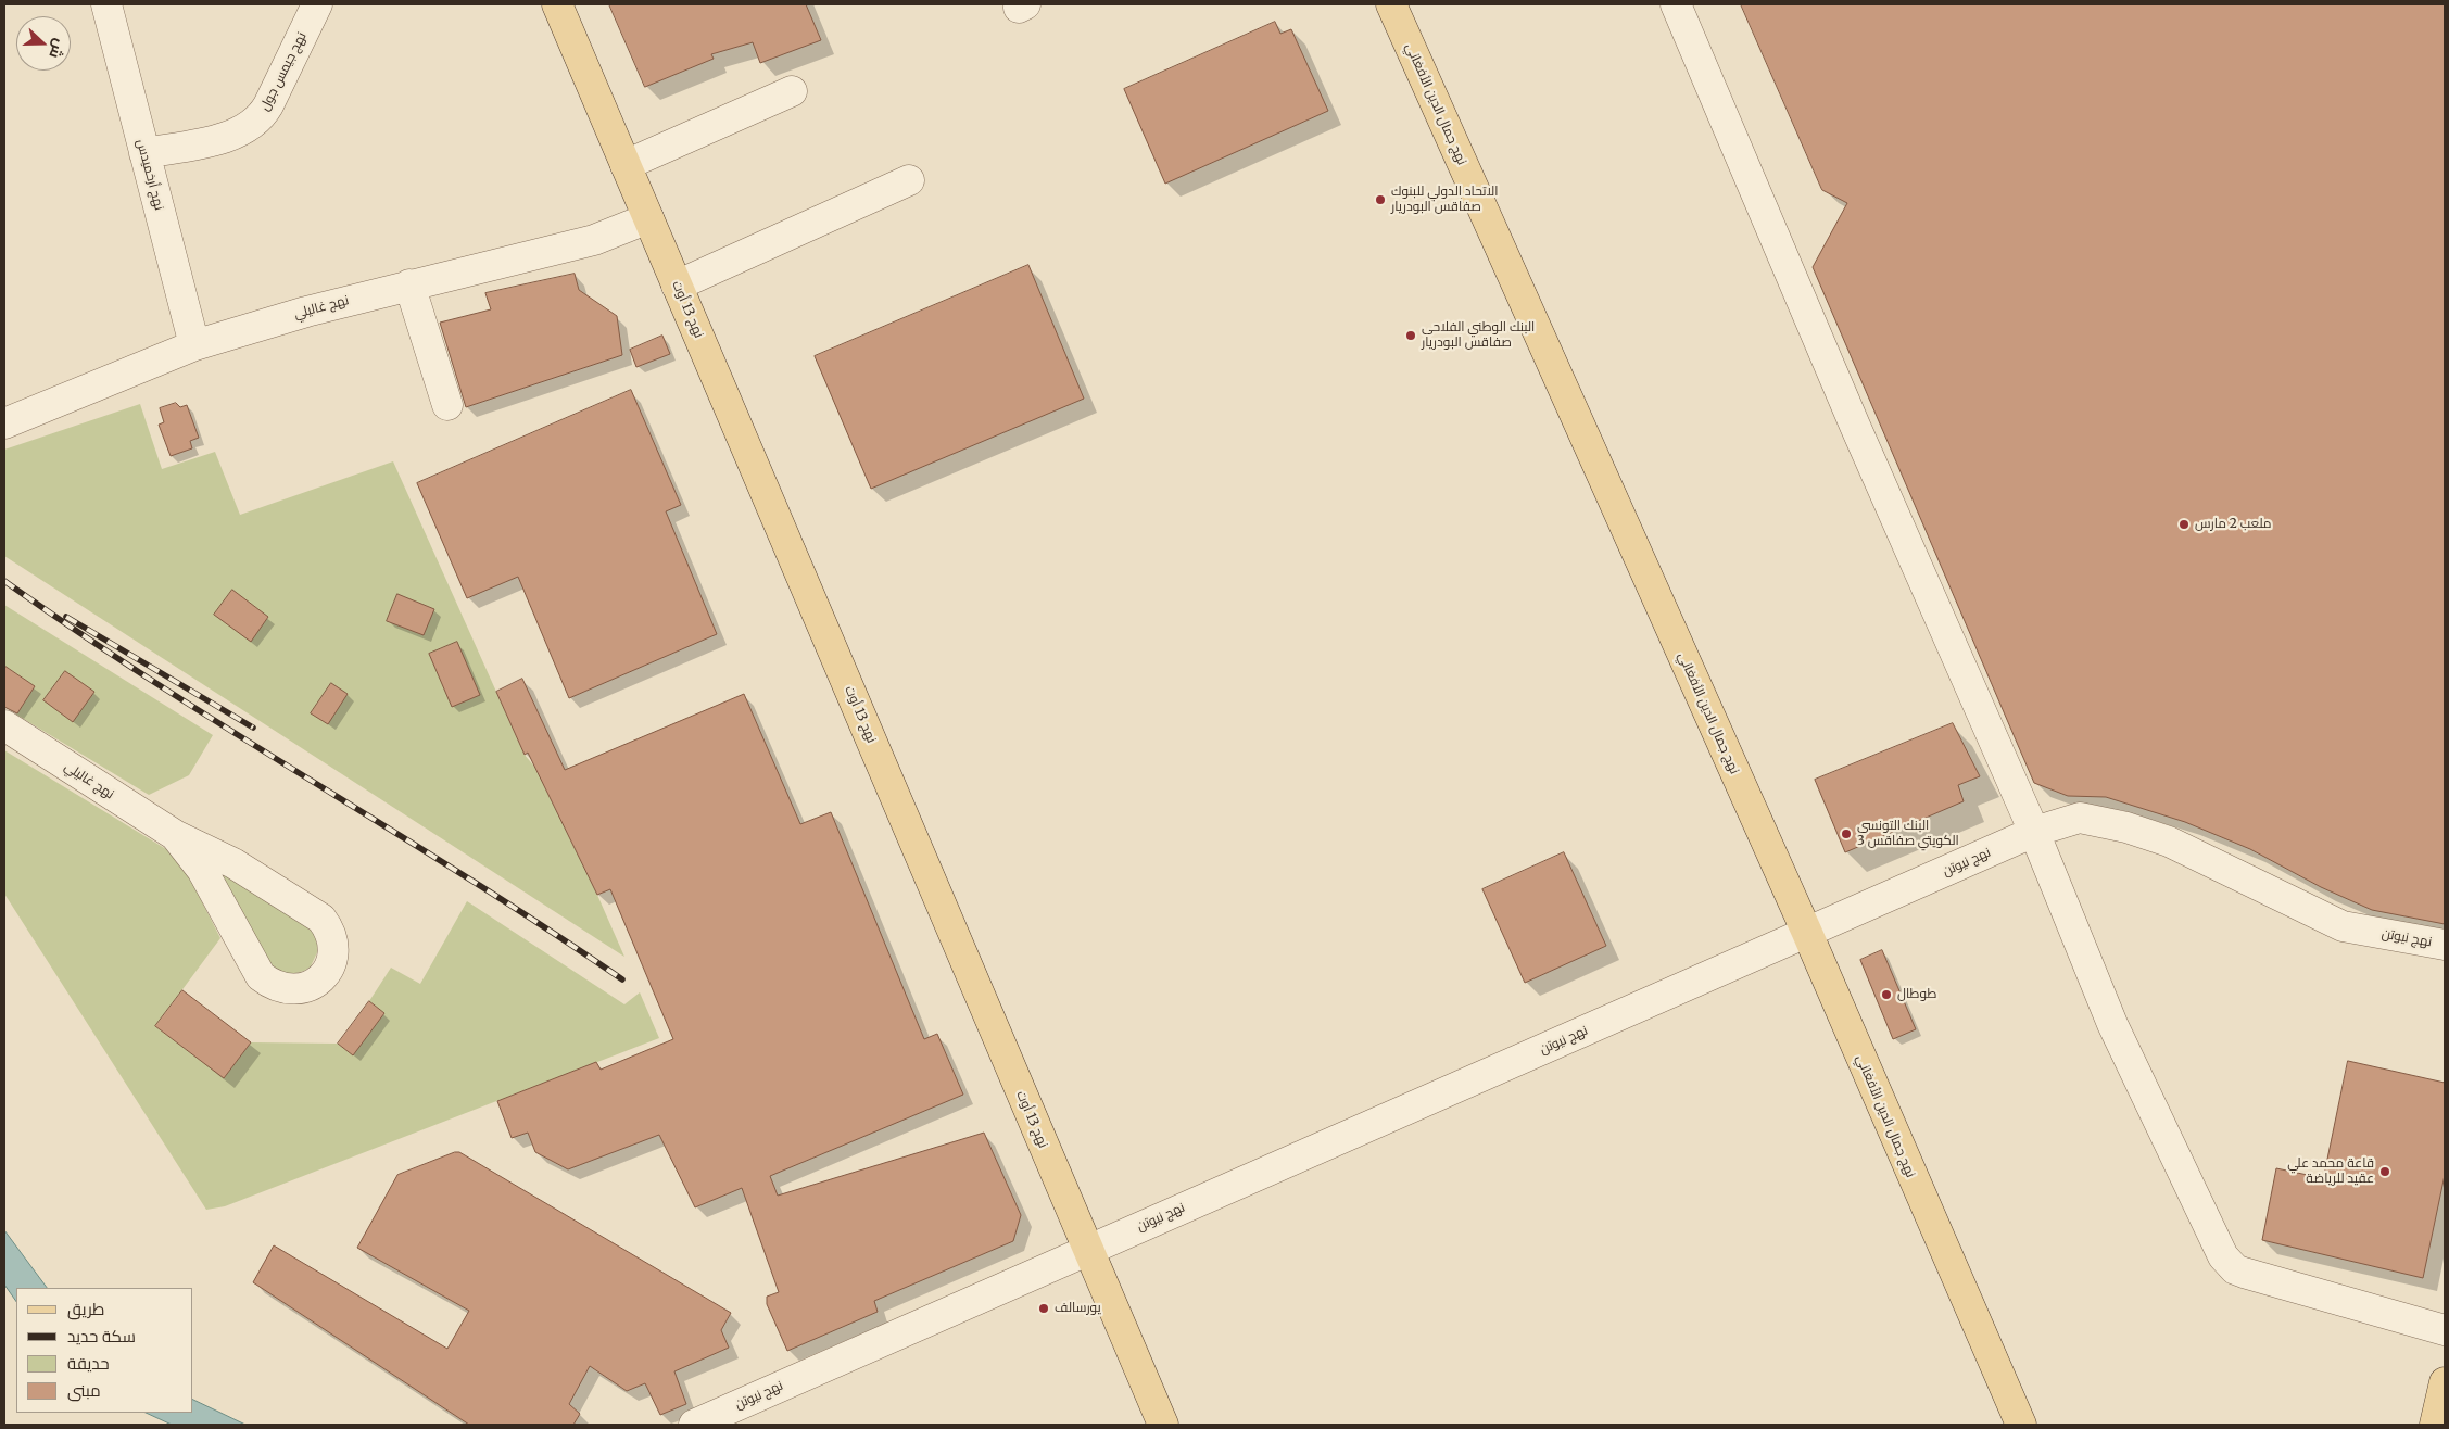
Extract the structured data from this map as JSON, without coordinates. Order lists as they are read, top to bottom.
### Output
{
  "streets": {
    "main road": ["نهج جمال الدين الأفغاني", "نهج 13 أوت"],
    "street": [
      "نهج جيمس جول",
      "نهج أرخميدس",
      "نهج غاليلي",
      "نهج نيوتن"
    ]
  },
  "crossings": [
    ["نهج جيمس جول", "نهج أرخميدس"],
    ["نهج جمال الدين الأفغاني", "نهج نيوتن"],
    ["نهج أرخميدس", "نهج غاليلي"],
    ["نهج غاليلي", "نهج 13 أوت"],
    ["نهج 13 أوت", "نهج نيوتن"]
  ],
  "places": [
    "الاتحاد الدولي للبنوك صفاقس البودريار",
    "البنك الوطني الفلاحي صفاقس البودريار",
    "ملعب 2 مارس",
    "البنك التونسي الكويتي صفاقس 3",
    "طوطال",
    "قاعة محمد علي عقيد للرياضة",
    "يورسالف"
  ],
  "legend": [
    "طريق",
    "سكة حديد",
    "حديقة",
    "مبنى"
  ],
  "north": "right"
}
